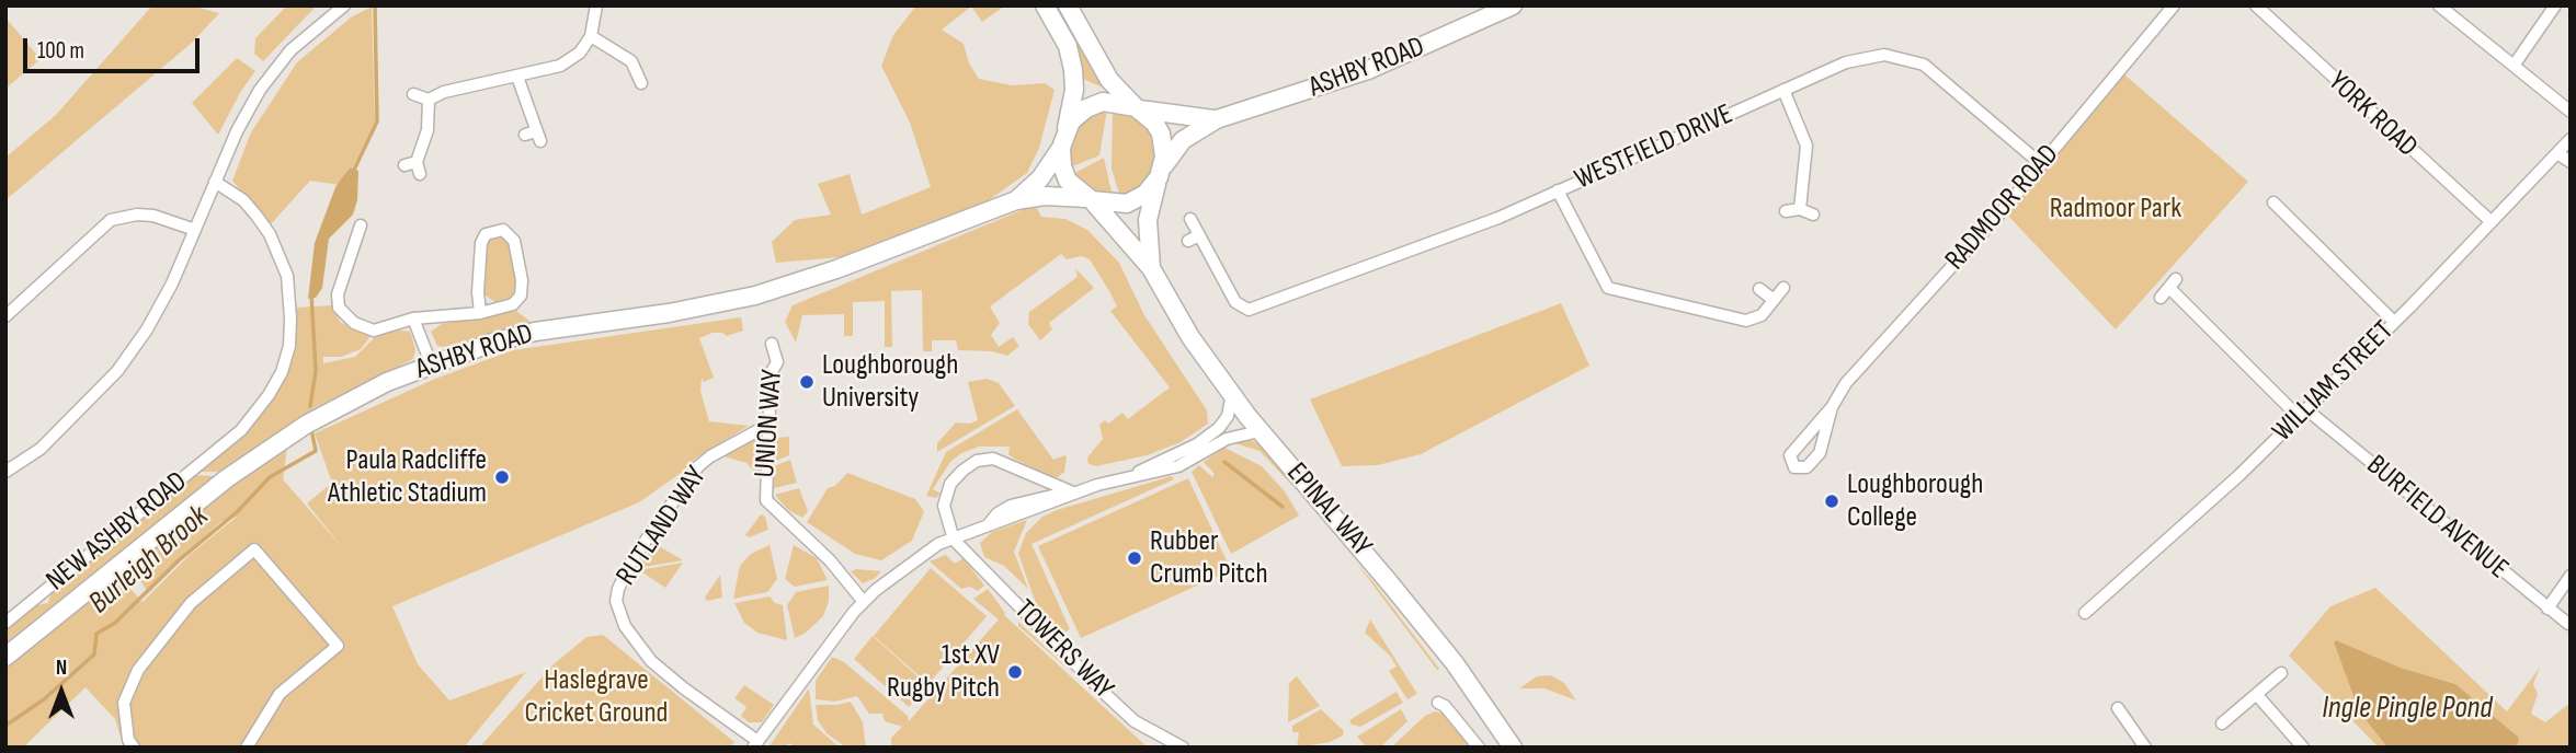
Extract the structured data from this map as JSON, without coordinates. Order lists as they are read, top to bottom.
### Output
{
  "streets": {
    "main road": ["ASHBY ROAD", "EPINAL WAY"],
    "street": [
      "YORK ROAD",
      "WESTFIELD DRIVE",
      "RADMOOR ROAD",
      "WILLIAM STREET",
      "UNION WAY",
      "BURFIELD AVENUE",
      "RUTLAND WAY",
      "NEW ASHBY ROAD",
      "TOWERS WAY"
    ]
  },
  "crossings": [
    ["ASHBY ROAD", "EPINAL WAY"],
    ["YORK ROAD", "WILLIAM STREET"],
    ["WESTFIELD DRIVE", "RADMOOR ROAD"],
    ["WILLIAM STREET", "BURFIELD AVENUE"],
    ["UNION WAY", "RUTLAND WAY"]
  ],
  "water": ["Burleigh Brook", "Ingle Pingle Pond"],
  "parks": ["Radmoor Park", "Haslegrave Cricket Ground"],
  "places": [
    "Loughborough University",
    "Paula Radcliffe Athletic Stadium",
    "Loughborough College",
    "Rubber Crumb Pitch",
    "1st XV Rugby Pitch"
  ],
  "scale_bar": "100 m",
  "north": "top"
}
